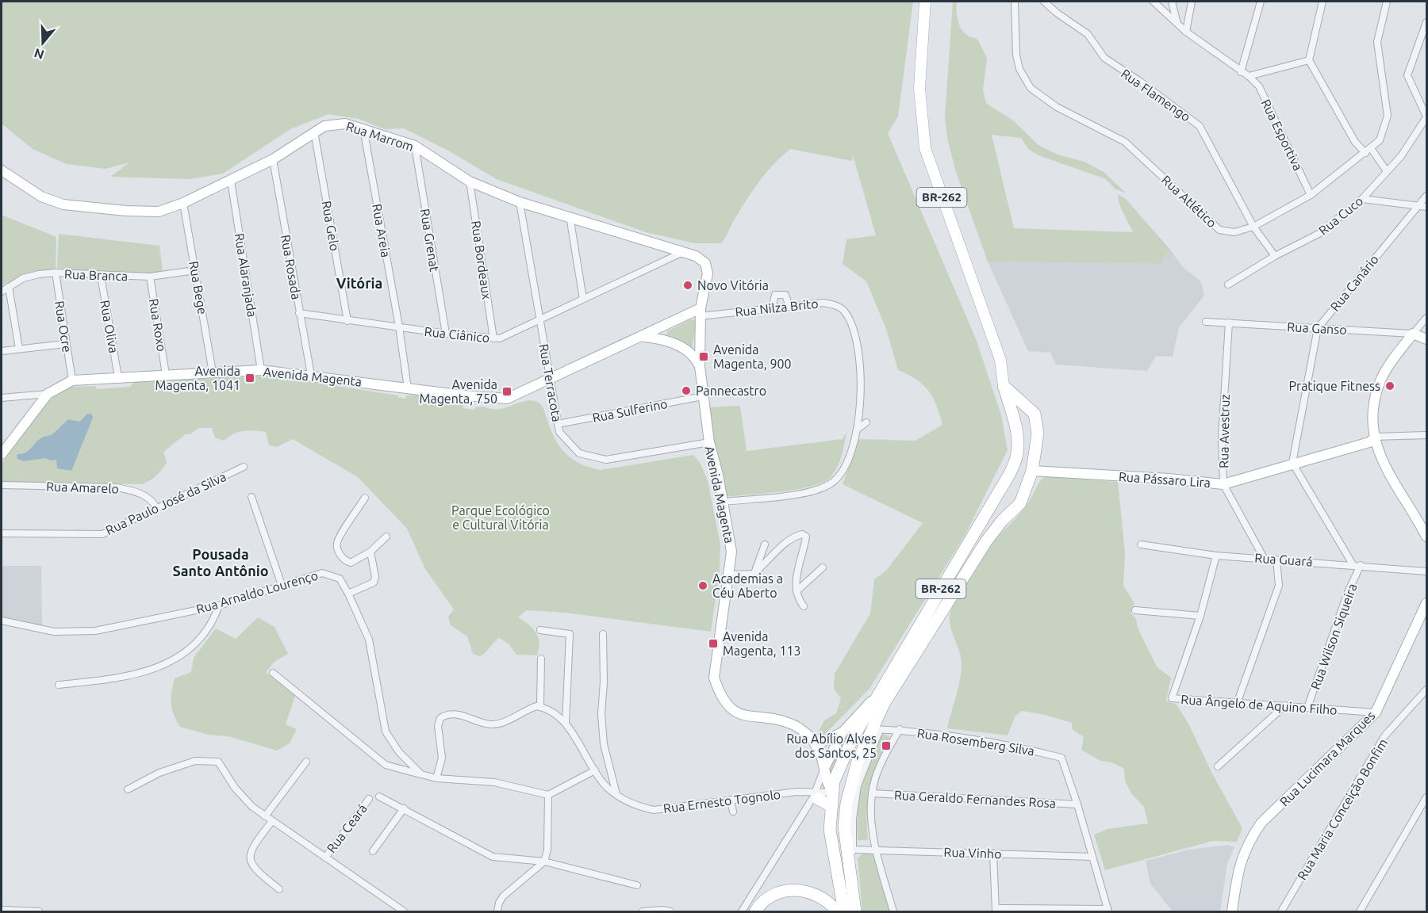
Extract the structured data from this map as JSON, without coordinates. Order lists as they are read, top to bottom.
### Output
{
  "streets": {
    "highway": ["BR-262"],
    "street": [
      "Rua Flamengo",
      "Rua Esportiva",
      "Rua Marrom",
      "Rua Atlético",
      "Rua Cuco",
      "Rua Gelo",
      "Rua Areia",
      "Rua Grenat",
      "Rua Bordeaux",
      "Rua Rosada",
      "Rua Branca",
      "Rua Alaranjada",
      "Rua Canário",
      "Rua Bege",
      "Rua Nilza Brito",
      "Rua Roxo",
      "Rua Ocre",
      "Rua Oliva",
      "Rua Ganso",
      "Rua Ciânico",
      "Avenida Magenta",
      "Rua Terracota",
      "Rua Sulferino",
      "Rua Avestruz",
      "Rua Pássaro Lira",
      "Rua Amarelo",
      "Rua Paulo José da Silva",
      "Rua Guará",
      "Rua Arnaldo Lourenço",
      "Rua Wilson Siqueira",
      "Rua Ângelo de Aquino Filho",
      "Rua Rosemberg Silva",
      "Rua Lucimara Marques",
      "Rua Geraldo Fernandes Rosa",
      "Rua Ernesto Tognolo",
      "Rua Maria Conceição Bonfim",
      "Rua Ceará",
      "Rua Vinho"
    ]
  },
  "crossings": [
    ["Rua Flamengo", "Rua Atlético"],
    ["Rua Flamengo", "Rua Cuco"],
    ["Rua Esportiva", "Rua Atlético"],
    ["Rua Marrom", "Rua Gelo"],
    ["Rua Marrom", "Rua Areia"],
    ["Rua Marrom", "Rua Grenat"],
    ["Rua Marrom", "Rua Bordeaux"],
    ["Rua Marrom", "Rua Rosada"],
    ["Rua Marrom", "Rua Alaranjada"],
    ["Rua Marrom", "Rua Bege"],
    ["Rua Marrom", "Rua Nilza Brito"],
    ["Rua Marrom", "Rua Ciânico"],
    ["Rua Marrom", "Avenida Magenta"],
    ["Rua Marrom", "Rua Terracota"],
    ["BR-262", "Avenida Magenta"],
    ["BR-262", "Rua Pássaro Lira"],
    ["BR-262", "Rua Rosemberg Silva"],
    ["BR-262", "Rua Ernesto Tognolo"],
    ["Rua Gelo", "Rua Ciânico"],
    ["Rua Areia", "Rua Ciânico"],
    ["Rua Areia", "Avenida Magenta"],
    ["Rua Grenat", "Rua Ciânico"],
    ["Rua Bordeaux", "Rua Ciânico"],
    ["Rua Rosada", "Rua Ciânico"],
    ["Rua Rosada", "Avenida Magenta"],
    ["Rua Branca", "Rua Bege"],
    ["Rua Branca", "Rua Roxo"],
    ["Rua Branca", "Rua Ocre"],
    ["Rua Branca", "Rua Oliva"],
    ["Rua Alaranjada", "Avenida Magenta"],
    ["Rua Canário", "Rua Ganso"],
    ["Rua Canário", "Rua Pássaro Lira"],
    ["Rua Bege", "Avenida Magenta"],
    ["Rua Nilza Brito", "Avenida Magenta"],
    ["Rua Roxo", "Avenida Magenta"],
    ["Rua Ocre", "Avenida Magenta"],
    ["Rua Oliva", "Avenida Magenta"],
    ["Rua Ganso", "Rua Avestruz"],
    ["Rua Ciânico", "Rua Terracota"],
    ["Avenida Magenta", "Rua Terracota"],
    ["Avenida Magenta", "Rua Sulferino"],
    ["Avenida Magenta", "Rua Ernesto Tognolo"],
    ["Rua Terracota", "Rua Sulferino"],
    ["Rua Avestruz", "Rua Pássaro Lira"],
    ["Rua Avestruz", "Rua Guará"],
    ["Rua Amarelo", "Rua Paulo José da Silva"],
    ["Rua Guará", "Rua Wilson Siqueira"],
    ["Rua Wilson Siqueira", "Rua Ângelo de Aquino Filho"],
    ["Rua Ângelo de Aquino Filho", "Rua Lucimara Marques"],
    ["Rua Rosemberg Silva", "Rua Geraldo Fernandes Rosa"],
    ["Rua Rosemberg Silva", "Rua Vinho"]
  ],
  "districts": ["Vitória", "Pousada Santo Antônio"],
  "parks": ["Parque Ecológico e Cultural Vitória"],
  "places": {
    "other": [
      "Novo Vitória",
      "Pratique Fitness",
      "Pannecastro",
      "Academias a Céu Aberto"
    ],
    "transit": [
      "Avenida Magenta, 900",
      "Avenida Magenta, 1041",
      "Avenida Magenta, 750",
      "Avenida Magenta, 113",
      "Rua Abílio Alves dos Santos, 25"
    ]
  },
  "north": "bottom"
}
